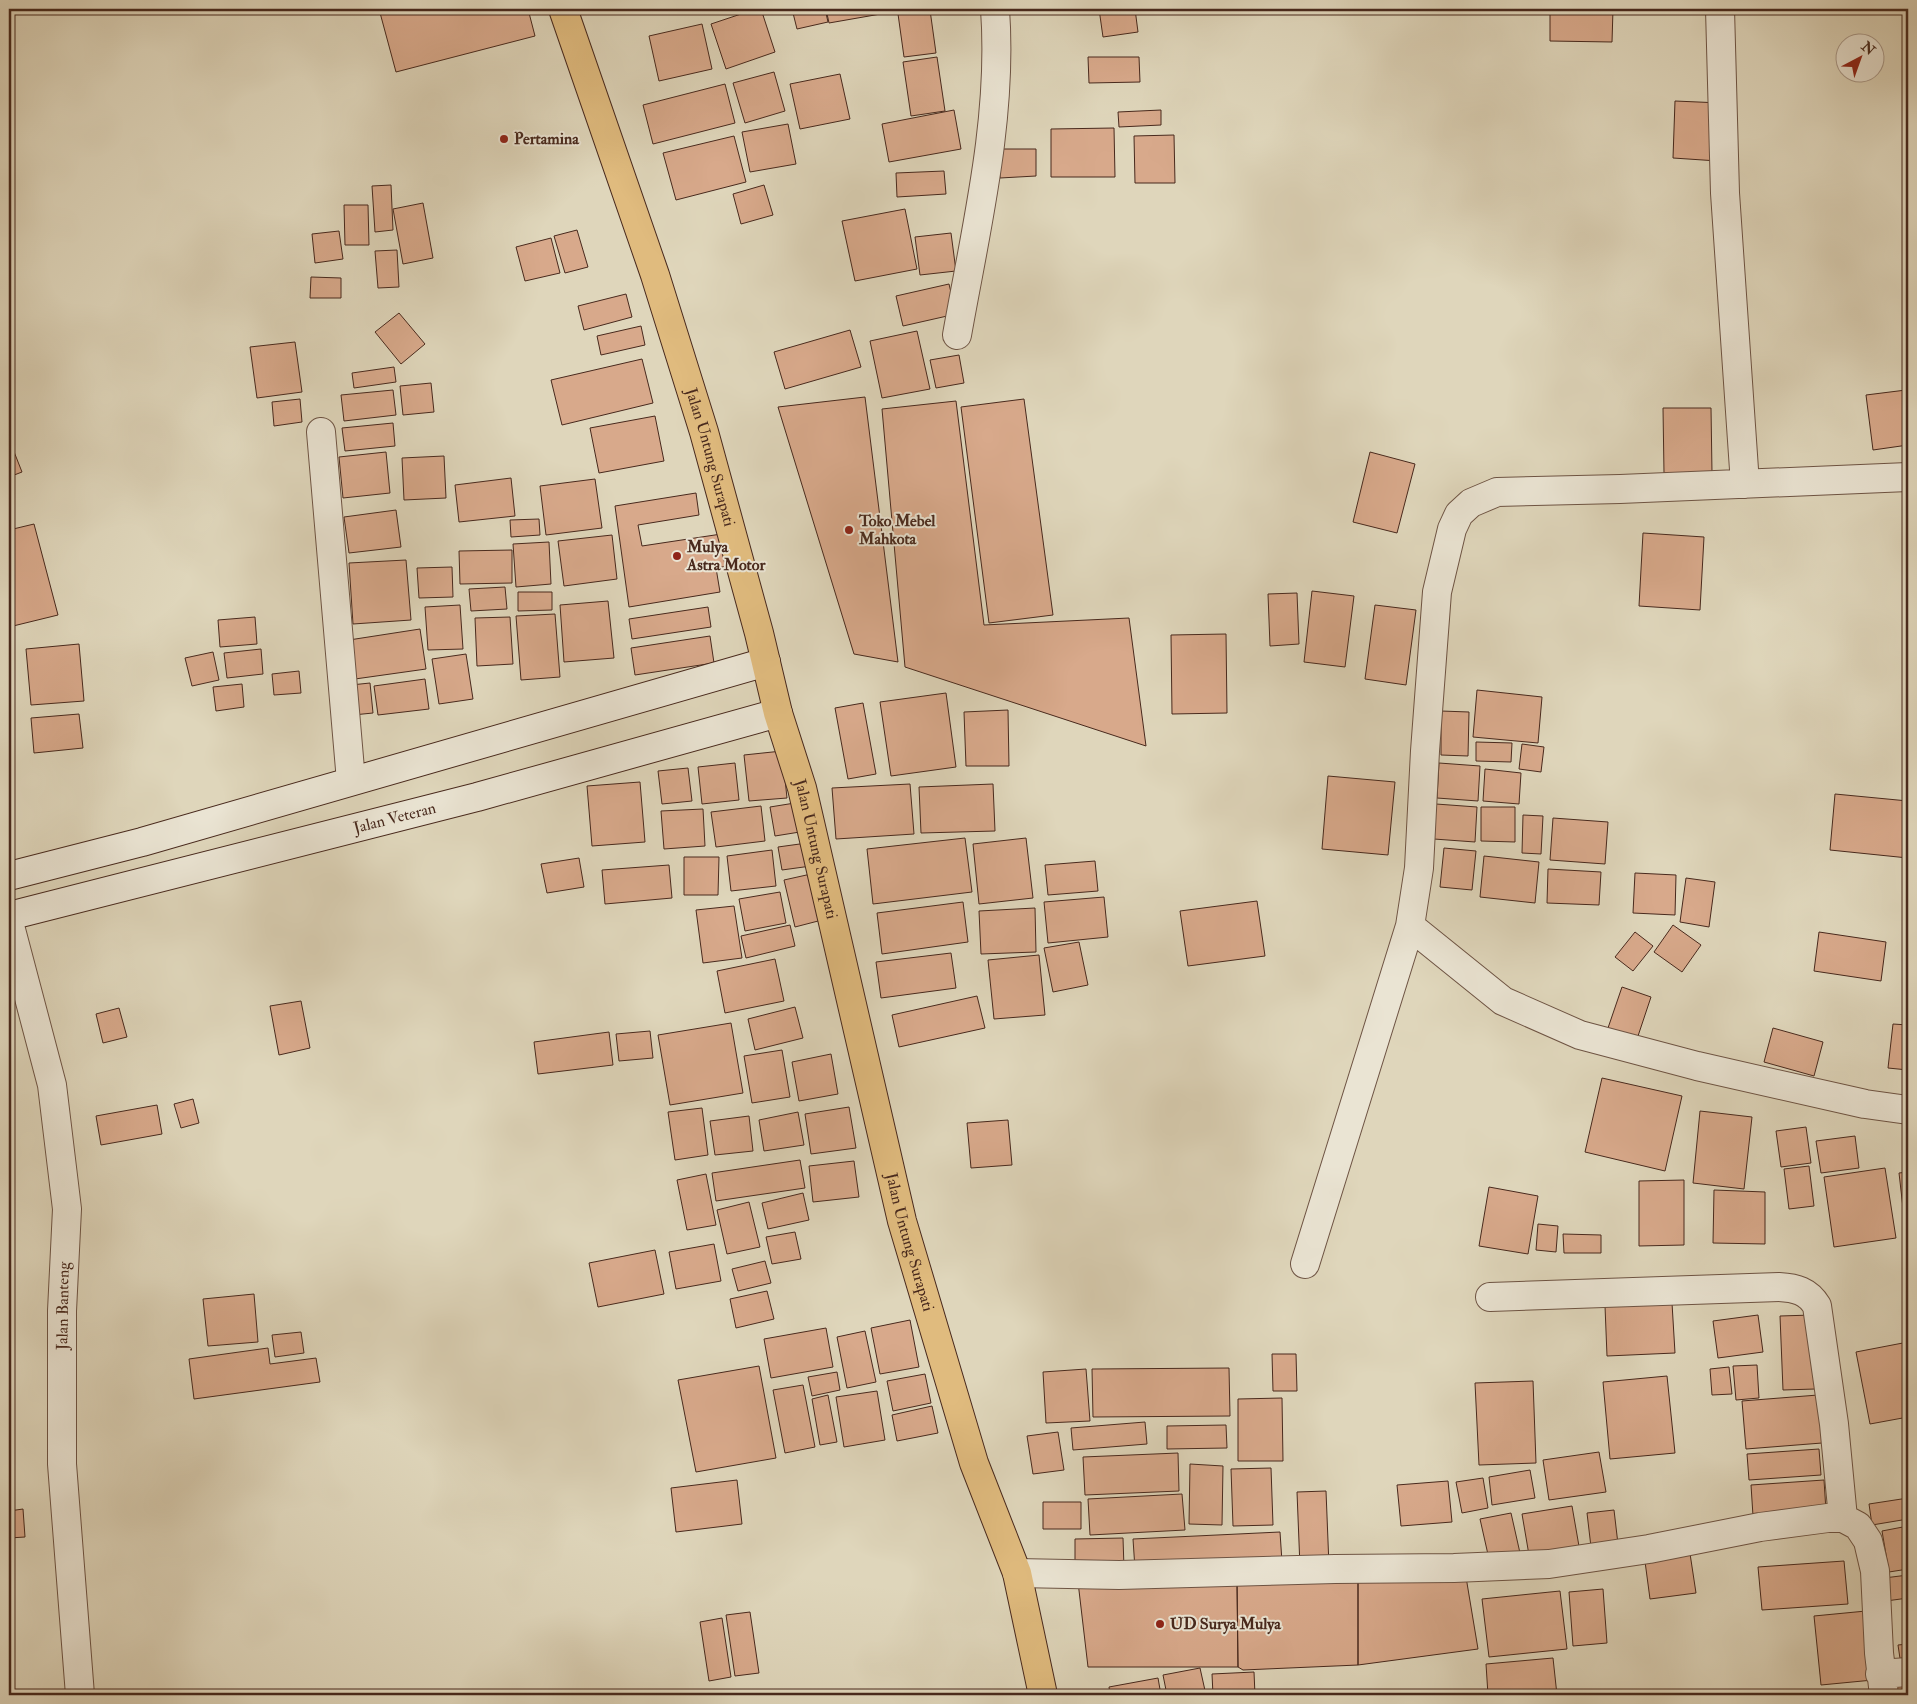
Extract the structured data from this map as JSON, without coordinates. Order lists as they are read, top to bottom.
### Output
{
  "streets": {
    "highway": ["Jalan Untung Surapati"],
    "street": ["Jalan Veteran", "Jalan Banteng"]
  },
  "crossings": [
    ["Jalan Untung Surapati", "Jalan Veteran"]
  ],
  "places": [
    "Pertamina",
    "Toko Mebel Mahkota",
    "Mulya Astra Motor",
    "UD Surya Mulya"
  ],
  "north": "top right"
}
